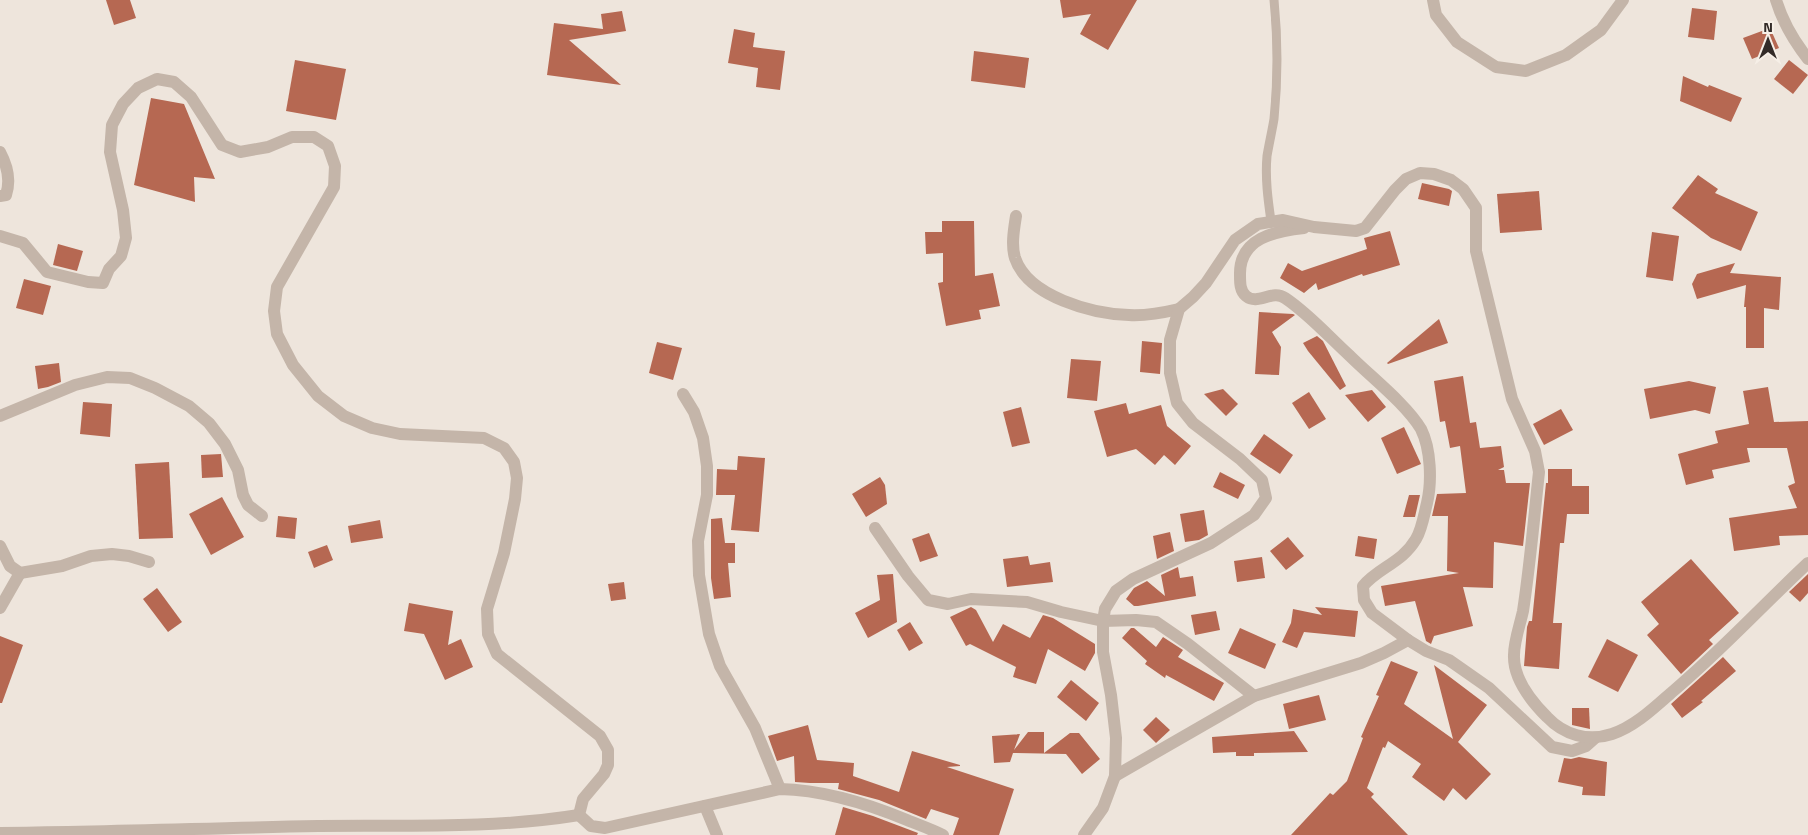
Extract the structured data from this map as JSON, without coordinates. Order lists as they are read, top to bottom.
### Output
{
  "north": "top"
}
